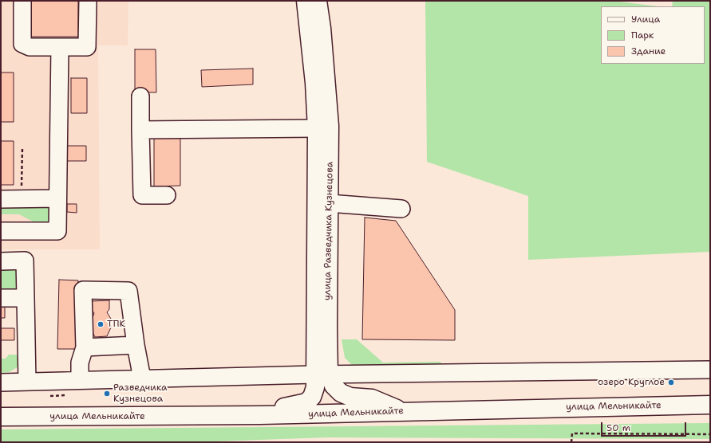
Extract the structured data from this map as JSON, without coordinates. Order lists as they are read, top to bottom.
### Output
{
  "streets": {
    "main road": ["улица Разведчика Кузнецова", "улица Мельникайте"]
  },
  "crossings": [
    ["улица Разведчика Кузнецова", "улица Мельникайте"]
  ],
  "places": ["ТПК", "озеро Круглое", "Разведчика Кузнецова"],
  "legend": ["Улица", "Парк", "Здание"],
  "scale_bar": "50 m"
}
